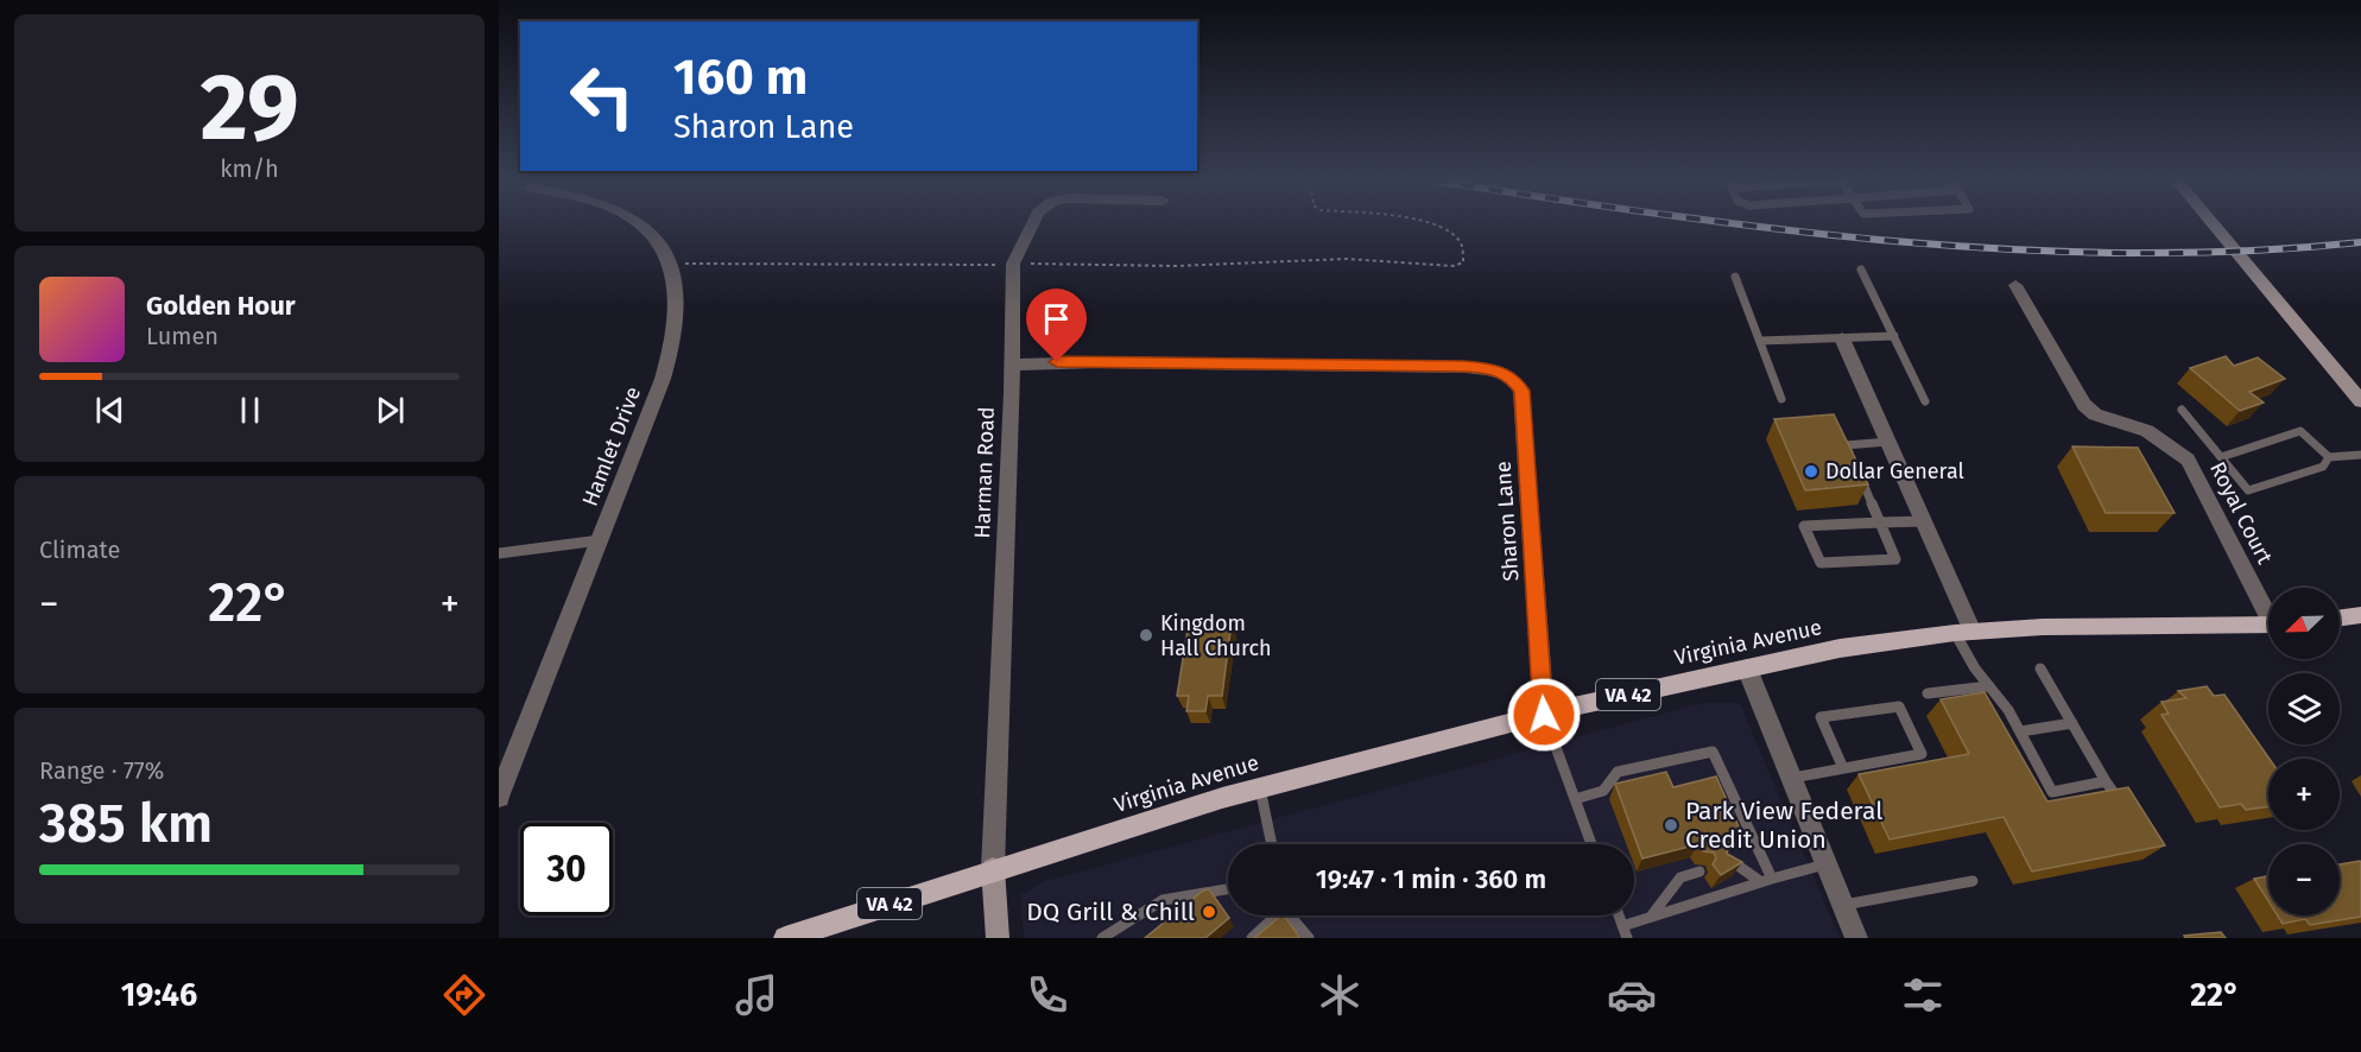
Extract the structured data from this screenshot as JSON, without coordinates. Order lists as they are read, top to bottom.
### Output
{
  "streets": {
    "main road": ["Virginia Avenue", "VA 42"],
    "street": [
      "Hamlet Drive",
      "Harman Road",
      "Royal Court",
      "Sharon Lane"
    ]
  },
  "crossings": [
    ["Harman Road", "Sharon Lane"],
    ["Harman Road", "Virginia Avenue"],
    ["Harman Road", "VA 42"],
    ["Sharon Lane", "Virginia Avenue"],
    ["Virginia Avenue", "VA 42"]
  ],
  "places": [
    "Dollar General",
    "Kingdom Hall Church",
    "Park View Federal Credit Union",
    "DQ Grill & Chill"
  ],
  "north": "bottom left",
  "page": {
    "tile": [
      ["29", "km/h"],
      "Climate",
      ["Range · 77%", "385 km"]
    ],
    "turn": ["160 m", "Sharon Lane"],
    "song": ["Golden Hour", "Lumen"],
    "heat": ["−", "22°", "+"],
    "map_buttons": ["+", "−"],
    "limit": "30",
    "trip": "19:47 · 1 min · 360 m",
    "tabs": ["19:46", "22°"]
  }
}
